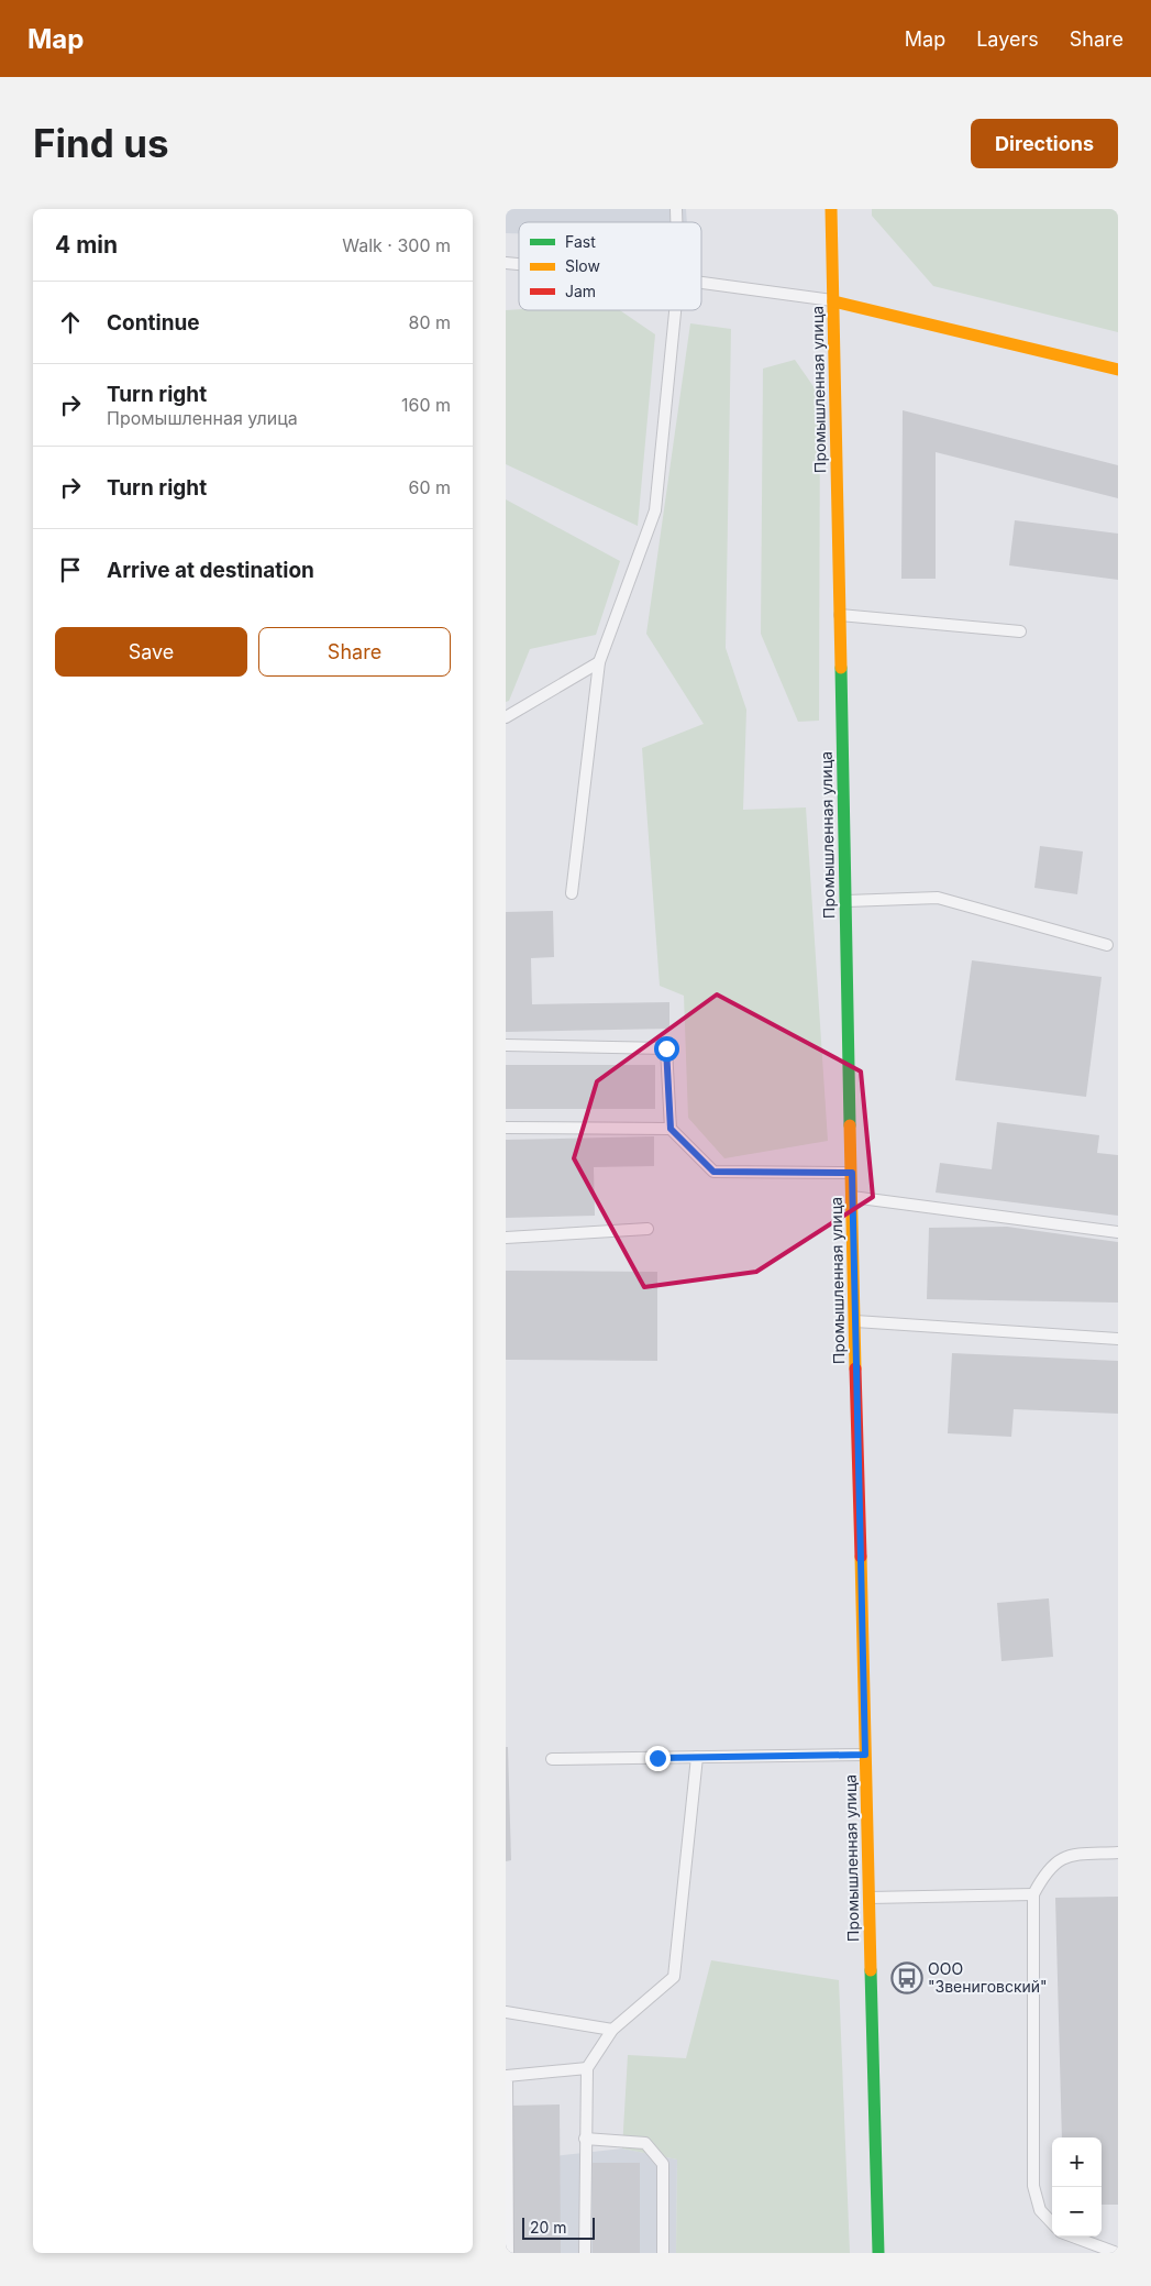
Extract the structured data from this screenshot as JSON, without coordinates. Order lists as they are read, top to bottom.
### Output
{
  "streets": {
    "street": ["Промышленная улица"]
  },
  "places": {
    "bus stop": ["ООО \"Звениговский\""]
  },
  "legend": ["Fast", "Slow", "Jam"],
  "scale_bar": "20 m",
  "page": {
    "header": "Map",
    "nav": ["Map", "Layers", "Share"],
    "buttons": [
      "Directions",
      ["Save", "Share"]
    ],
    "title": "Find us",
    "heading": ["4 min", "Walk · 300 m"],
    "list": [
      ["Continue", "80 m"],
      ["Turn right", "Промышленная улица", "160 m"],
      ["Turn right", "60 m"],
      "Arrive at destination"
    ],
    "map_buttons": ["+", "−"],
    "scale": "20 m"
  }
}
